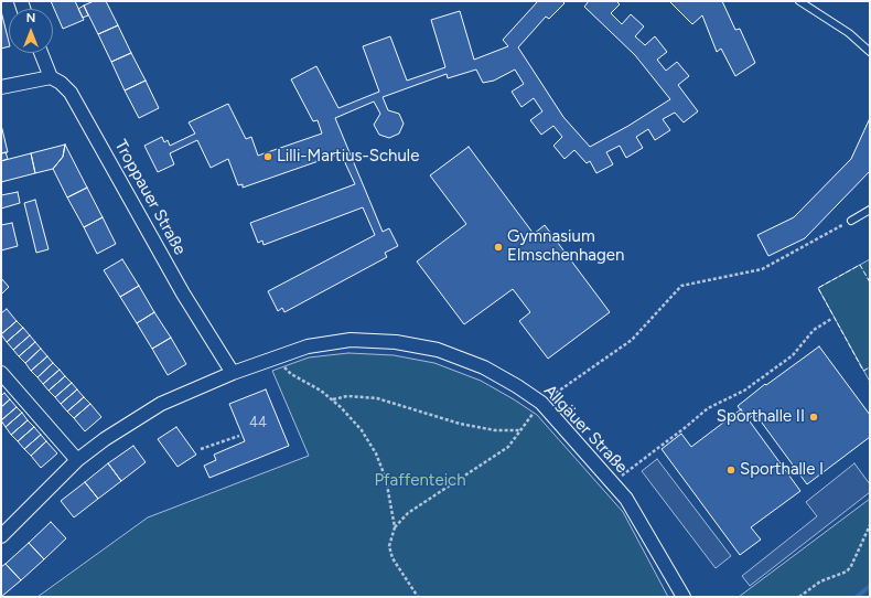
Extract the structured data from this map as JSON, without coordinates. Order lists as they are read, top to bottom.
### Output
{
  "streets": {
    "street": ["Troppauer Straße", "Allgäuer Straße"]
  },
  "crossings": [
    ["Troppauer Straße", "Allgäuer Straße"]
  ],
  "parks": ["Pfaffenteich"],
  "places": [
    "Lilli-Martius-Schule",
    "Gymnasium Elmschenhagen",
    "Sporthalle II",
    "Sporthalle I"
  ],
  "house_numbers": ["44"],
  "north": "top"
}
